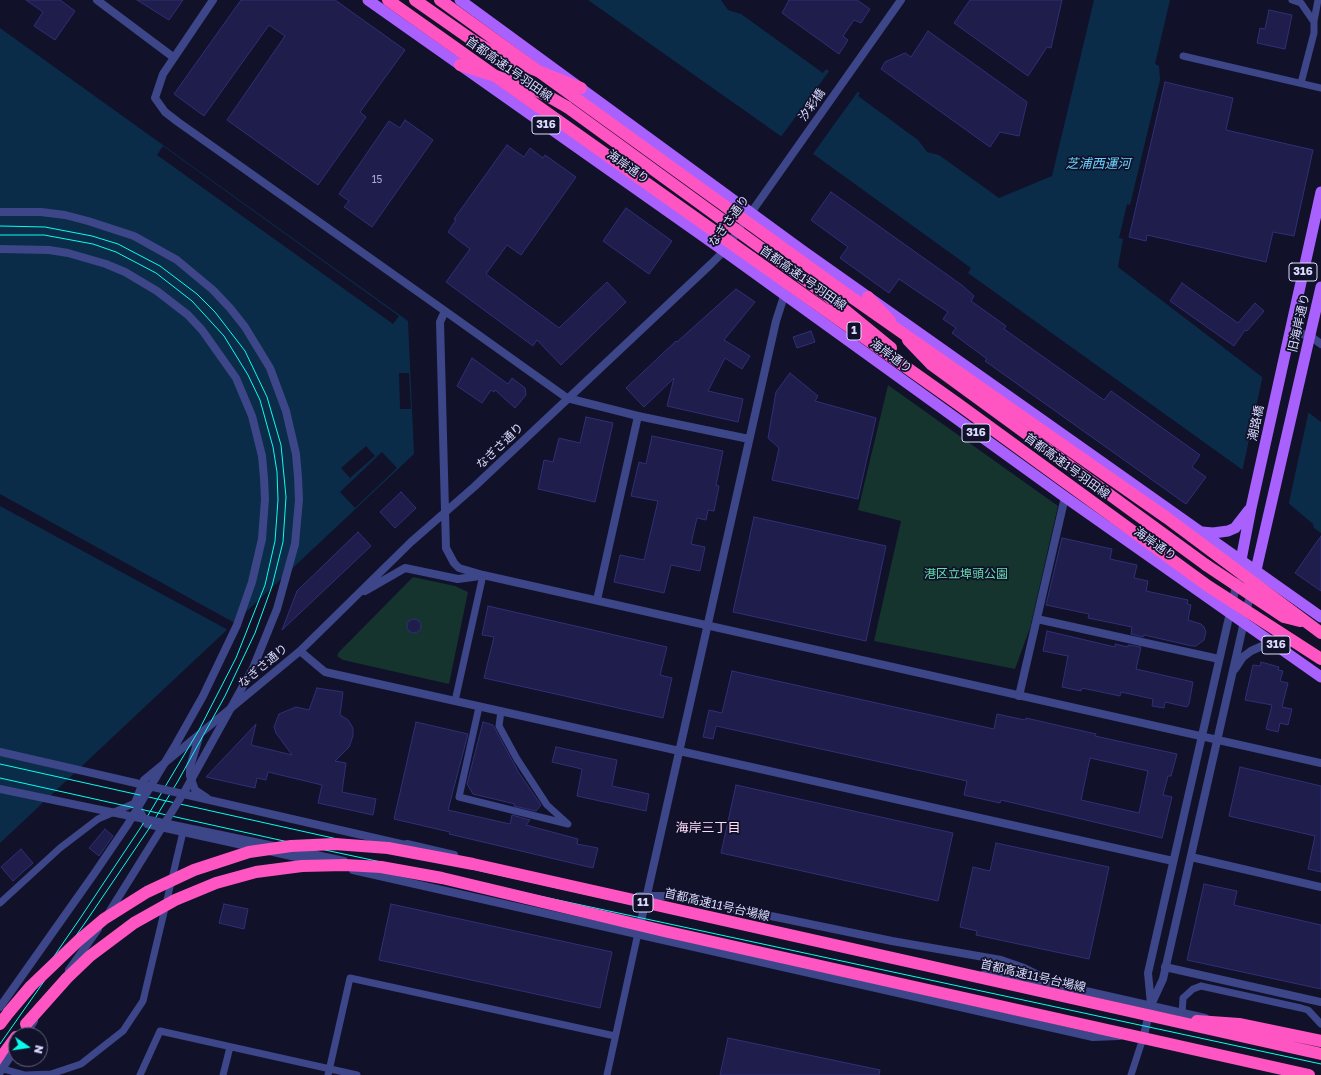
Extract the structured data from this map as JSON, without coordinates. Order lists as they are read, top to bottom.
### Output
{
  "streets": {
    "highway": [
      "首都高速1号羽田線",
      "1",
      "11",
      "首都高速11号台場線"
    ],
    "main road": [
      "316",
      "海岸通り",
      "旧海岸通り",
      "潮路橋"
    ],
    "street": ["汐彩橋", "なぎさ通り"]
  },
  "crossings": [
    ["汐彩橋", "なぎさ通り"],
    ["316", "潮路橋"],
    ["海岸通り", "なぎさ通り"],
    ["旧海岸通り", "潮路橋"],
    ["11", "首都高速11号台場線"]
  ],
  "districts": ["海岸三丁目"],
  "water": ["芝浦西運河"],
  "parks": ["港区立埠頭公園"],
  "house_numbers": ["15"],
  "north": "right"
}
